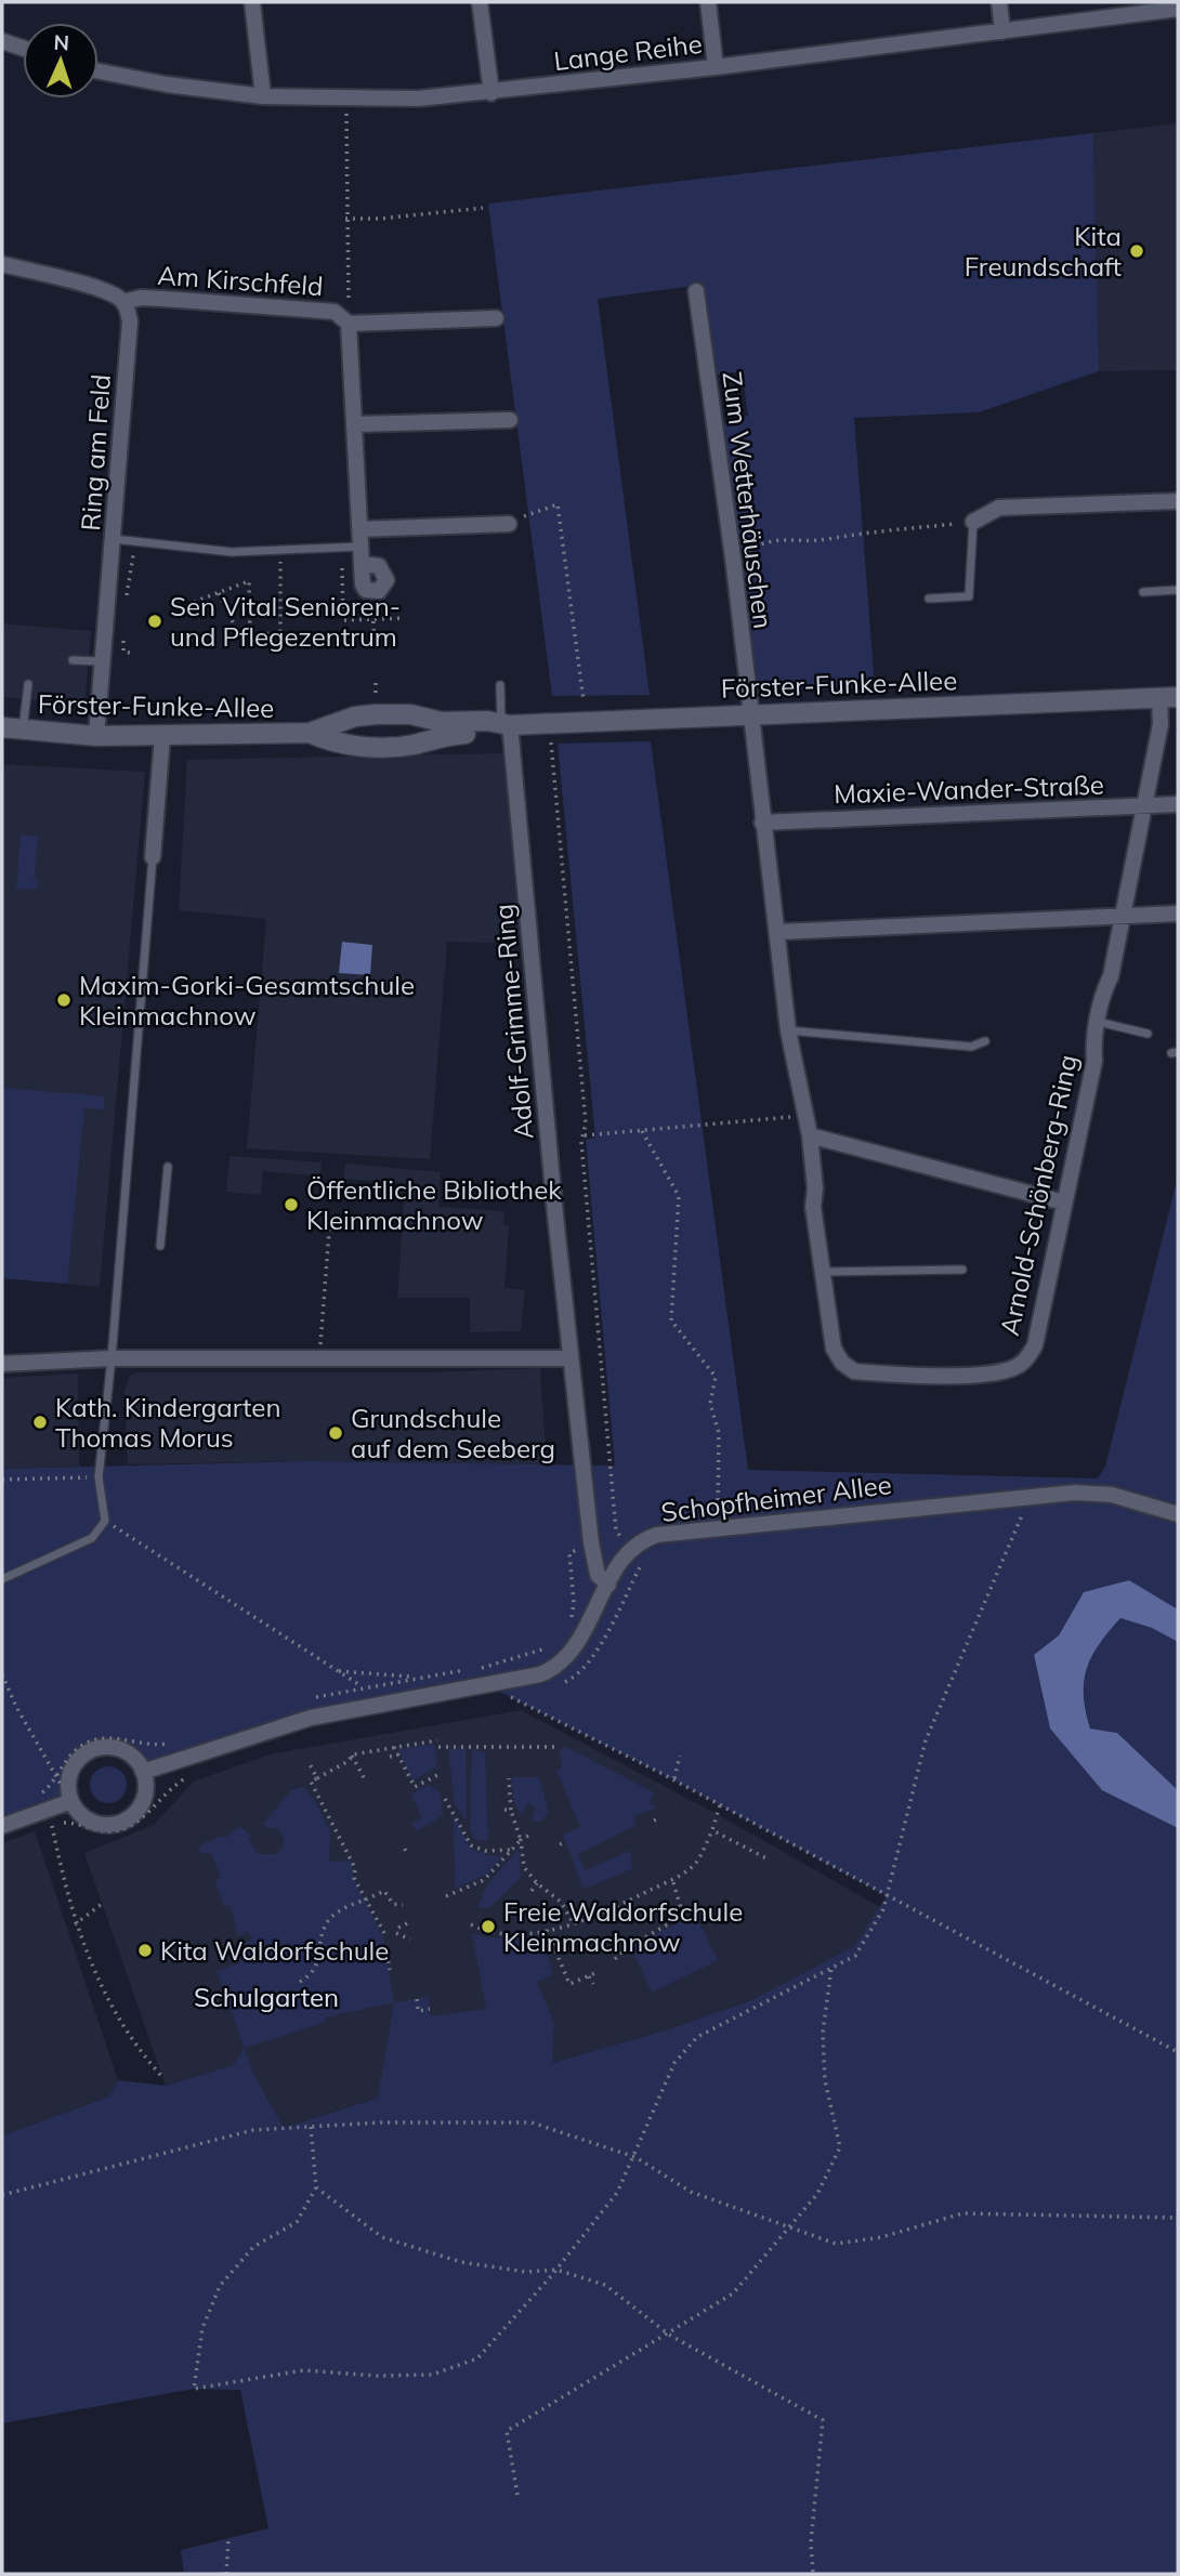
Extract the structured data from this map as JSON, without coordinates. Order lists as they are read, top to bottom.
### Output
{
  "streets": {
    "street": [
      "Lange Reihe",
      "Am Kirschfeld",
      "Ring am Feld",
      "Zum Wetterhäuschen",
      "Förster-Funke-Allee",
      "Maxie-Wander-Straße",
      "Adolf-Grimme-Ring",
      "Arnold-Schönberg-Ring",
      "Schopfheimer Allee"
    ]
  },
  "crossings": [
    ["Am Kirschfeld", "Ring am Feld"],
    ["Ring am Feld", "Förster-Funke-Allee"],
    ["Zum Wetterhäuschen", "Förster-Funke-Allee"],
    ["Zum Wetterhäuschen", "Arnold-Schönberg-Ring"],
    ["Förster-Funke-Allee", "Adolf-Grimme-Ring"],
    ["Förster-Funke-Allee", "Arnold-Schönberg-Ring"],
    ["Maxie-Wander-Straße", "Arnold-Schönberg-Ring"],
    ["Adolf-Grimme-Ring", "Schopfheimer Allee"]
  ],
  "parks": ["Schulgarten"],
  "places": [
    "Kita Freundschaft",
    "Sen Vital Senioren- und Pflegezentrum",
    "Maxim-Gorki-Gesamtschule Kleinmachnow",
    "Öffentliche Bibliothek Kleinmachnow",
    "Kath. Kindergarten Thomas Morus",
    "Grundschule auf dem Seeberg",
    "Freie Waldorfschule Kleinmachnow",
    "Kita Waldorfschule"
  ],
  "north": "top"
}
